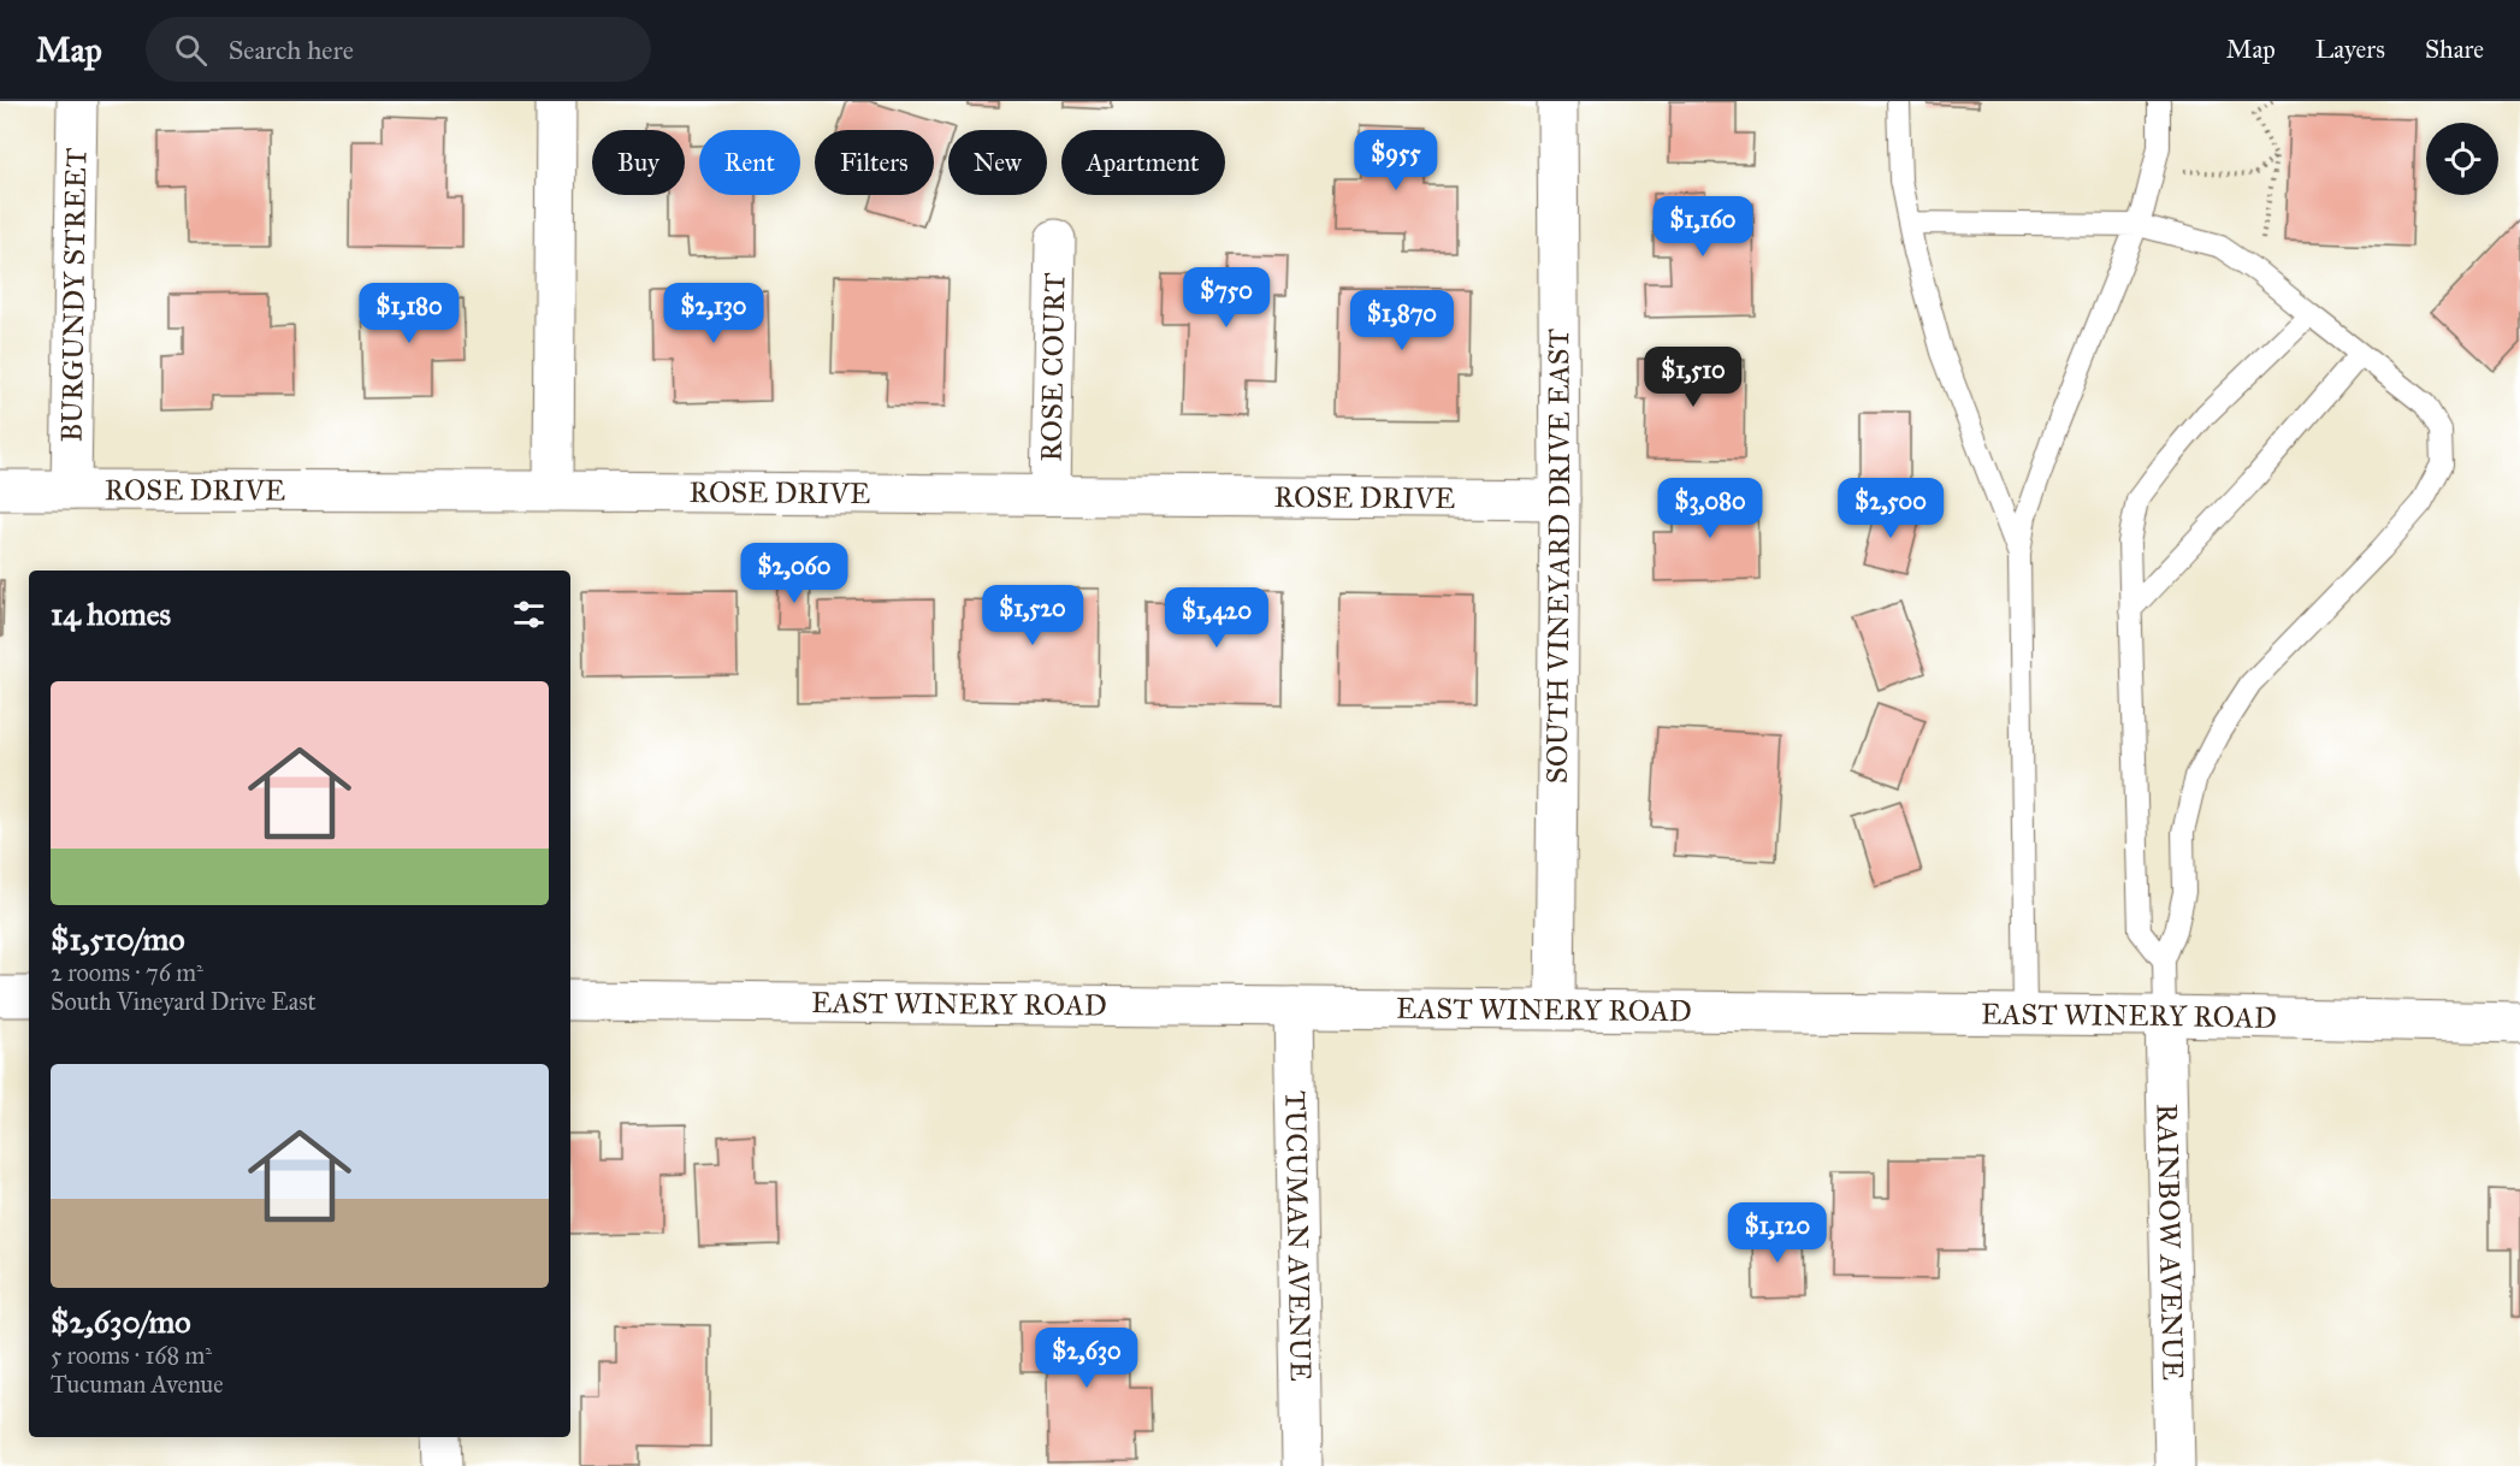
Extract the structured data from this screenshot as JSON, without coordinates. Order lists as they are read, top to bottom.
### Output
{
  "streets": {
    "street": [
      "BURGUNDY STREET",
      "ROSE COURT",
      "ROSE DRIVE",
      "SOUTH VINEYARD DRIVE EAST",
      "EAST WINERY ROAD",
      "TUCUMAN AVENUE",
      "RAINBOW AVENUE"
    ]
  },
  "crossings": [
    ["BURGUNDY STREET", "ROSE DRIVE"],
    ["ROSE COURT", "ROSE DRIVE"],
    ["ROSE DRIVE", "SOUTH VINEYARD DRIVE EAST"],
    ["SOUTH VINEYARD DRIVE EAST", "EAST WINERY ROAD"],
    ["EAST WINERY ROAD", "TUCUMAN AVENUE"],
    ["EAST WINERY ROAD", "RAINBOW AVENUE"]
  ],
  "page": {
    "header": "Map",
    "search": "Search here",
    "nav": ["Map", "Layers", "Share"],
    "price": [
      "$955",
      "$1,160",
      "$750",
      "$1,180",
      "$2,130",
      "$1,870",
      "$1,510",
      "$3,080",
      "$2,500",
      "$2,060",
      "$1,520",
      "$1,420",
      "$1,120",
      "$2,630"
    ],
    "chip": [
      "Buy",
      "Rent",
      "Filters",
      "New",
      "Apartment"
    ],
    "heading": "14 homes",
    "list": [
      {
        "name": "$1,510/mo",
        "note": "2 rooms · 76 m² · South Vineyard Drive East"
      },
      {
        "name": "$2,630/mo",
        "note": "5 rooms · 168 m² · Tucuman Avenue"
      }
    ]
  }
}
